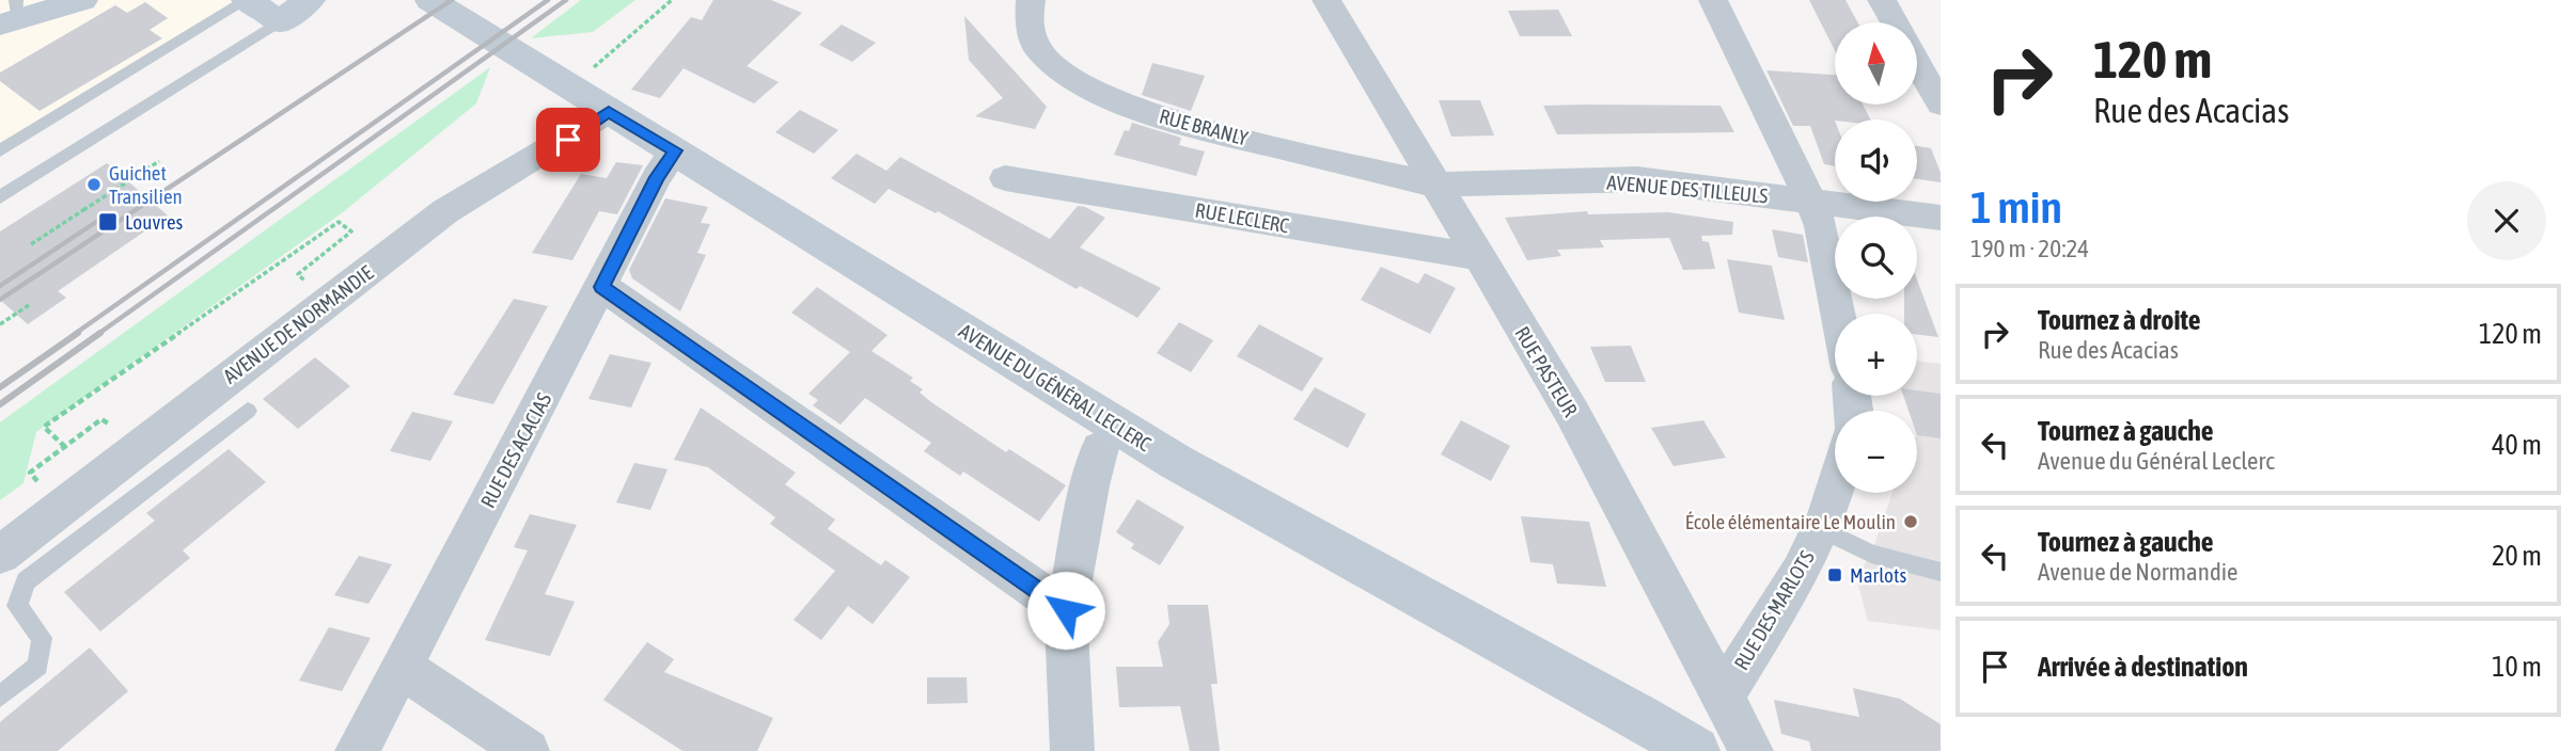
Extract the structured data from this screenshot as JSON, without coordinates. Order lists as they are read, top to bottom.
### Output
{
  "streets": {
    "street": [
      "RUE BRANLY",
      "AVENUE DES TILLEULS",
      "RUE LECLERC",
      "AVENUE DE NORMANDIE",
      "RUE PASTEUR",
      "AVENUE DU GÉNÉRAL LECLERC",
      "RUE DES ACACIAS",
      "RUE DES MARLOTS"
    ]
  },
  "crossings": [
    ["RUE BRANLY", "AVENUE DES TILLEULS"],
    ["RUE BRANLY", "RUE PASTEUR"],
    ["AVENUE DES TILLEULS", "RUE PASTEUR"],
    ["RUE LECLERC", "RUE PASTEUR"],
    ["AVENUE DE NORMANDIE", "AVENUE DU GÉNÉRAL LECLERC"],
    ["RUE PASTEUR", "RUE DES MARLOTS"],
    ["AVENUE DU GÉNÉRAL LECLERC", "RUE DES ACACIAS"]
  ],
  "places": {
    "other": ["Guichet Transilien", "École élémentaire Le Moulin"],
    "transit": ["Louvres", "Marlots"]
  },
  "north": "top",
  "page": {
    "turn": ["120 m", "Rue des Acacias"],
    "map_buttons": ["+", "−"],
    "heading": ["1 min", "190 m · 20:24"],
    "list": [
      {
        "name": "Tournez à droite",
        "note": "Rue des Acacias",
        "value": "120 m"
      },
      {
        "name": "Tournez à gauche",
        "note": "Avenue du Général Leclerc",
        "value": "40 m"
      },
      {
        "name": "Tournez à gauche",
        "note": "Avenue de Normandie",
        "value": "20 m"
      },
      {
        "name": "Arrivée à destination",
        "value": "10 m"
      }
    ]
  }
}
